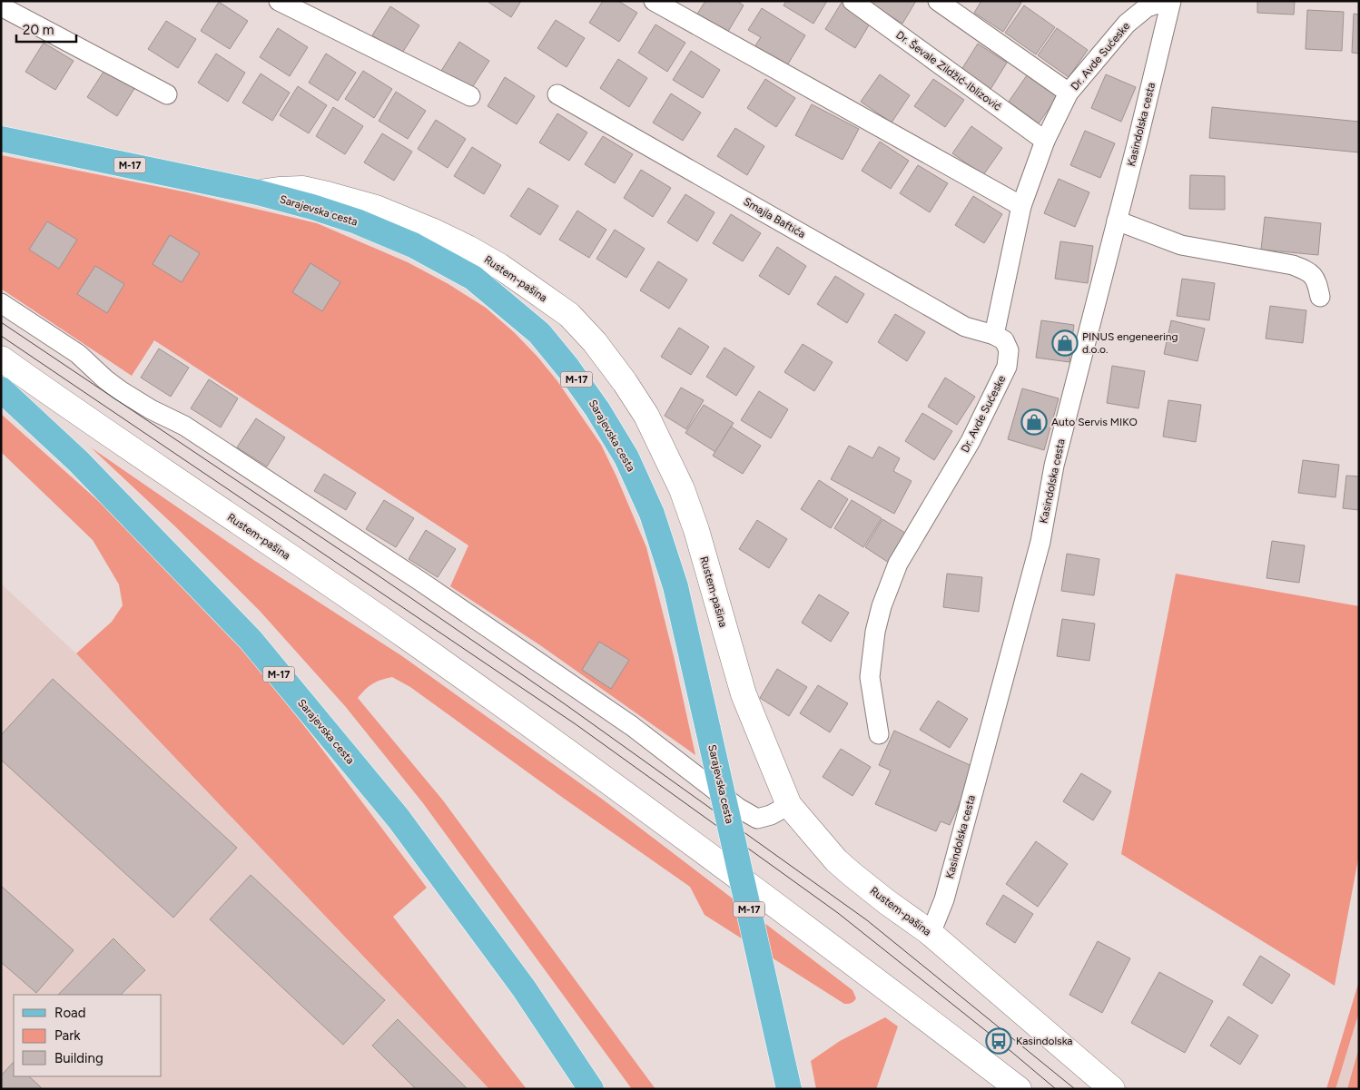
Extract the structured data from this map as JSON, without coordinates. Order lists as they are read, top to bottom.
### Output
{
  "streets": {
    "main road": ["M-17", "Sarajevska cesta", "Rustem-pašina"],
    "street": [
      "Dr. Avde Sućeske",
      "Dr. Ševale Zildžić-Iblizović",
      "Kasindolska cesta",
      "Smajla Baftića"
    ]
  },
  "crossings": [
    ["Dr. Avde Sućeske", "Dr. Ševale Zildžić-Iblizović"],
    ["Dr. Avde Sućeske", "Smajla Baftića"],
    ["Kasindolska cesta", "Rustem-pašina"],
    ["Sarajevska cesta", "Rustem-pašina"]
  ],
  "places": {
    "shop": ["PINUS engeneering d.o.o.", "Auto Servis MIKO"],
    "bus stop": ["Kasindolska"]
  },
  "legend": ["Road", "Park", "Building"],
  "scale_bar": "20 m"
}
